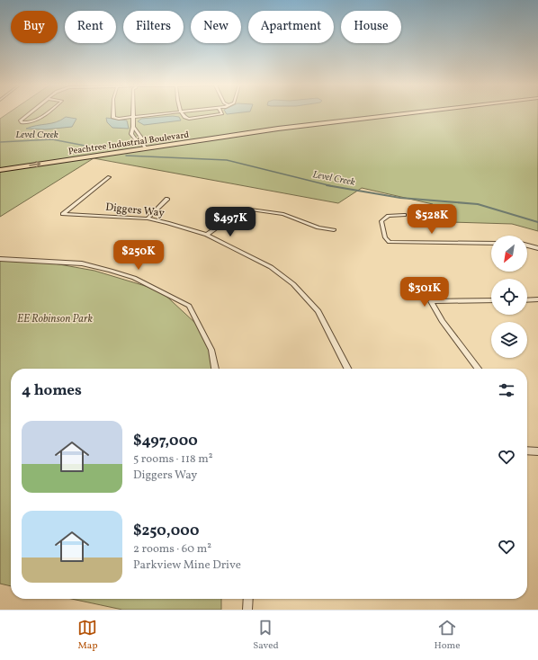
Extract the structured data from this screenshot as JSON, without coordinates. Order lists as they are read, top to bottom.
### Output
{
  "streets": {
    "highway": ["Peachtree Industrial Boulevard"],
    "street": ["Diggers Way"]
  },
  "water": ["Level Creek"],
  "parks": ["EE Robinson Park"],
  "north": "bottom left",
  "page": {
    "chip": [
      "Buy",
      "Rent",
      "Filters",
      "New",
      "Apartment",
      "House"
    ],
    "price": [
      "$528K",
      "$497K",
      "$250K",
      "$301K"
    ],
    "heading": "4 homes",
    "list": [
      {
        "name": "$497,000",
        "note": "5 rooms · 118 m² · Diggers Way"
      },
      {
        "name": "$250,000",
        "note": "2 rooms · 60 m² · Parkview Mine Drive"
      }
    ],
    "tabs": ["Map", "Saved", "Home"]
  }
}
